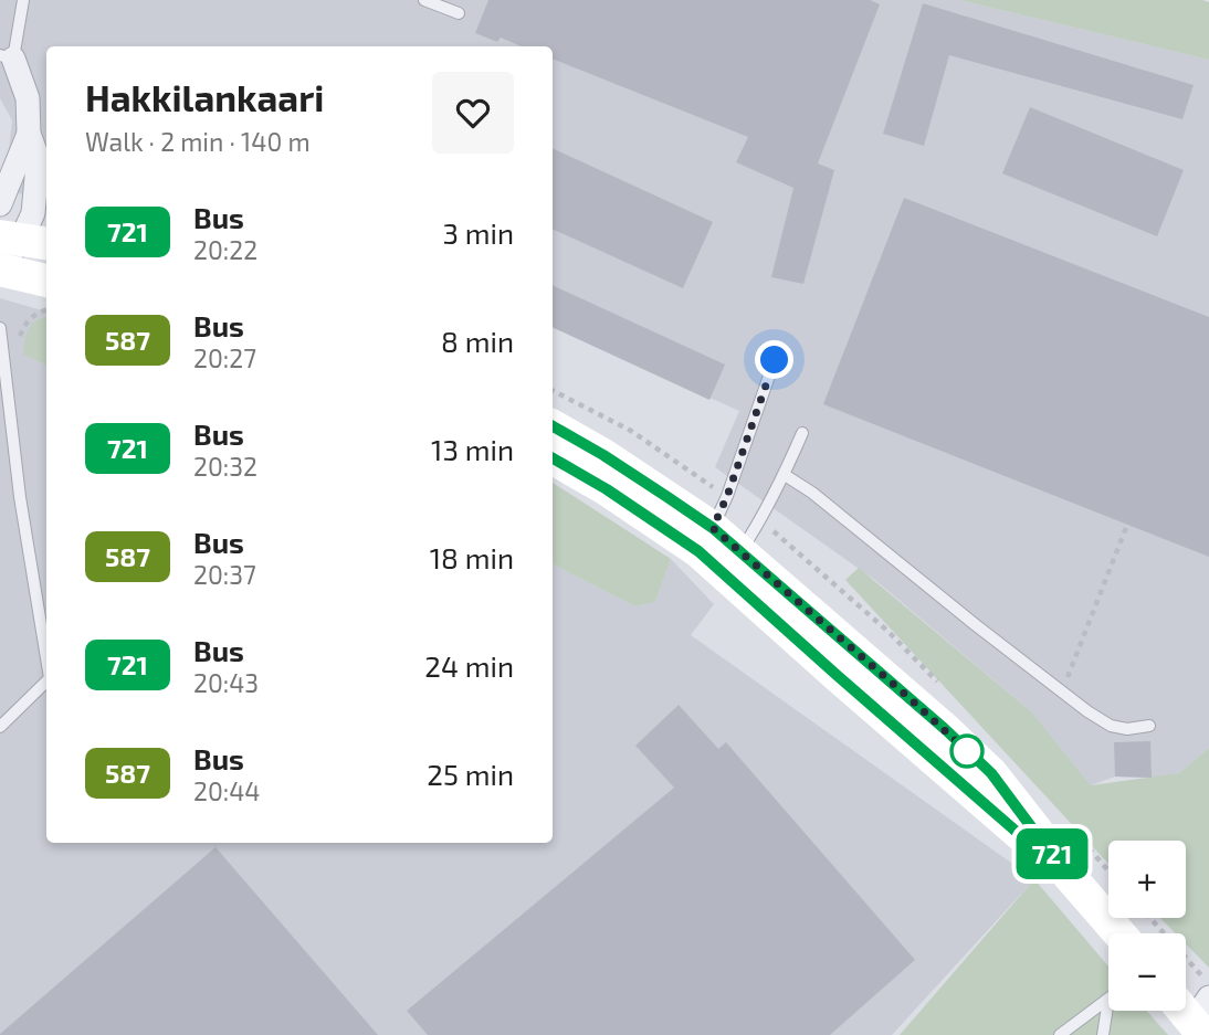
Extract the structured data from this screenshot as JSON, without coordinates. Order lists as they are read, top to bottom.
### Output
{
  "lines": ["bus line 721"],
  "page": {
    "on_map": "721",
    "heading": ["Hakkilankaari", "Walk · 2 min · 140 m"],
    "list": [
      {
        "mark": "721",
        "name": "Bus",
        "note": "20:22",
        "value": "3 min"
      },
      {
        "mark": "587",
        "name": "Bus",
        "note": "20:27",
        "value": "8 min"
      },
      {
        "mark": "721",
        "name": "Bus",
        "note": "20:32",
        "value": "13 min"
      },
      {
        "mark": "587",
        "name": "Bus",
        "note": "20:37",
        "value": "18 min"
      },
      {
        "mark": "721",
        "name": "Bus",
        "note": "20:43",
        "value": "24 min"
      },
      {
        "mark": "587",
        "name": "Bus",
        "note": "20:44",
        "value": "25 min"
      }
    ],
    "map_buttons": ["+", "−"]
  }
}
